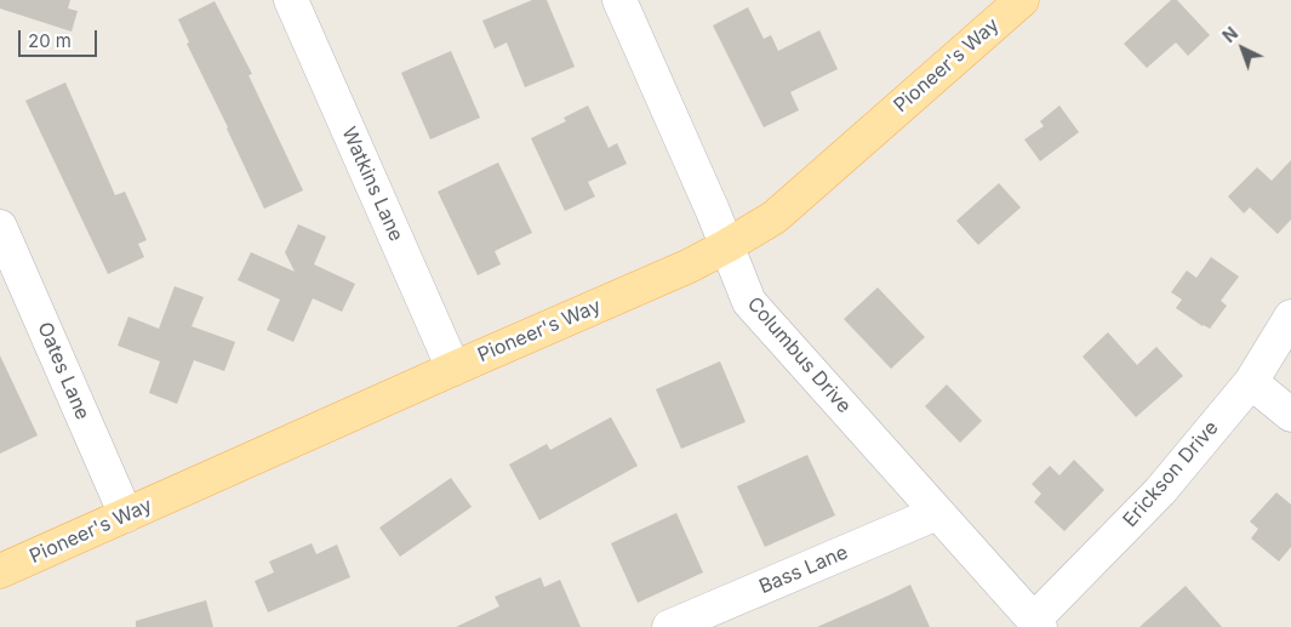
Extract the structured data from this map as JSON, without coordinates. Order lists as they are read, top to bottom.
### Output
{
  "streets": {
    "main road": ["Pioneer's Way"],
    "street": [
      "Watkins Lane",
      "Columbus Drive",
      "Oates Lane",
      "Erickson Drive",
      "Bass Lane"
    ]
  },
  "crossings": [
    ["Pioneer's Way", "Watkins Lane"],
    ["Pioneer's Way", "Columbus Drive"],
    ["Pioneer's Way", "Oates Lane"],
    ["Columbus Drive", "Erickson Drive"],
    ["Columbus Drive", "Bass Lane"]
  ],
  "scale_bar": "20 m",
  "north": "top left"
}
